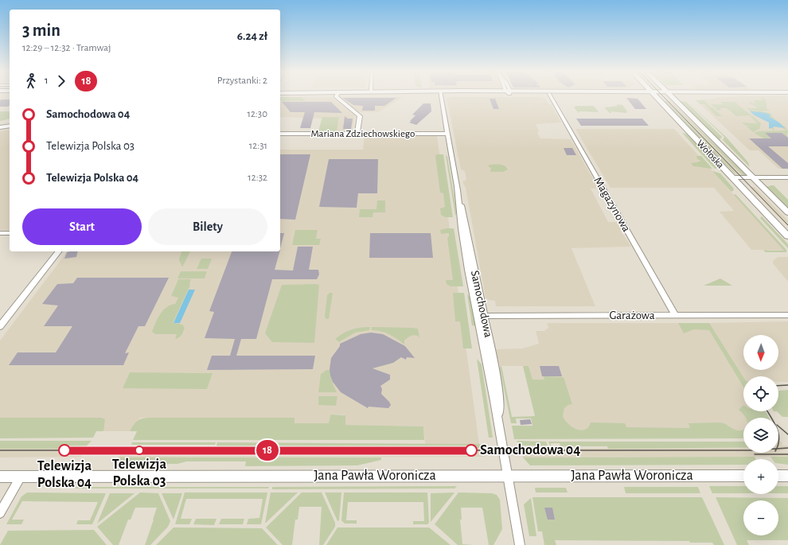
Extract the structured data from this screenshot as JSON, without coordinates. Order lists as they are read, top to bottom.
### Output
{
  "streets": {
    "main road": ["Wołoska"],
    "street": [
      "Mariana Zdziechowskiego",
      "Magazynowa",
      "Samochodowa",
      "Garażowa",
      "Jana Pawła Woronicza"
    ]
  },
  "crossings": [
    ["Mariana Zdziechowskiego", "Samochodowa"],
    ["Magazynowa", "Garażowa"],
    ["Samochodowa", "Garażowa"],
    ["Samochodowa", "Jana Pawła Woronicza"]
  ],
  "places": ["Telewizja Polska 04", "Telewizja Polska 03", "Samochodowa 04"],
  "lines": ["tram line 18"],
  "north": "bottom",
  "page": {
    "on_map": "18",
    "heading": ["3 min", "12:29 – 12:32 · Tramwaj", "6.24 zł"],
    "legs": ["1", "18", "Przystanki: 2"],
    "list": [
      {
        "name": "Samochodowa 04",
        "value": "12:30"
      },
      {
        "name": "Telewizja Polska 03",
        "value": "12:31"
      },
      {
        "name": "Telewizja Polska 04",
        "value": "12:32"
      }
    ],
    "buttons": ["Start", "Bilety"],
    "map_buttons": ["+", "−"]
  }
}
